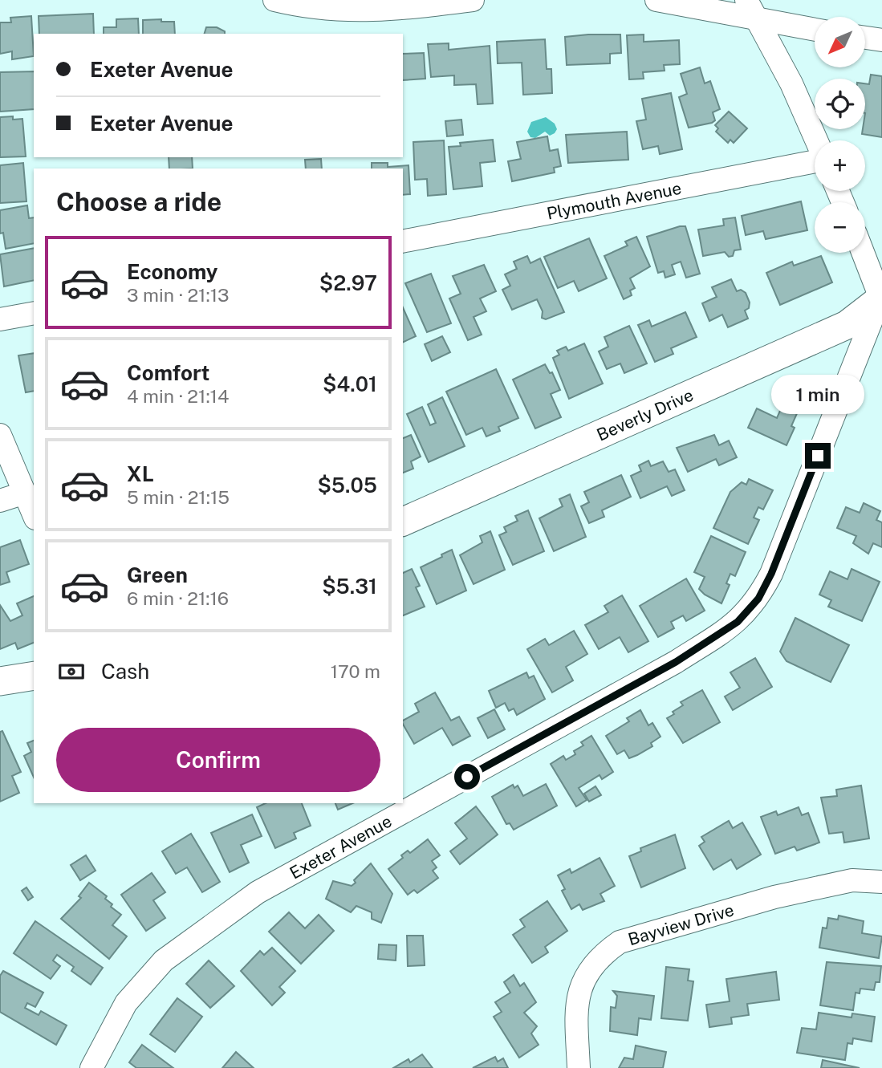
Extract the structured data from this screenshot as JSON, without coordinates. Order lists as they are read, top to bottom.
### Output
{
  "streets": {
    "street": [
      "Plymouth Avenue",
      "Beverly Drive",
      "Exeter Avenue",
      "Bayview Drive"
    ]
  },
  "crossings": [
    ["Beverly Drive", "Exeter Avenue"]
  ],
  "north": "bottom left",
  "page": {
    "map_buttons": ["+", "−"],
    "banner": ["Exeter Avenue", "Exeter Avenue"],
    "heading": "Choose a ride",
    "list": [
      {
        "name": "Economy",
        "note": "3 min · 21:13",
        "value": "$2.97"
      },
      {
        "name": "Comfort",
        "note": "4 min · 21:14",
        "value": "$4.01"
      },
      {
        "name": "XL",
        "note": "5 min · 21:15",
        "value": "$5.05"
      },
      {
        "name": "Green",
        "note": "6 min · 21:16",
        "value": "$5.31"
      }
    ],
    "bubble": "1 min",
    "pay": ["Cash", "170 m"],
    "buttons": "Confirm"
  }
}
